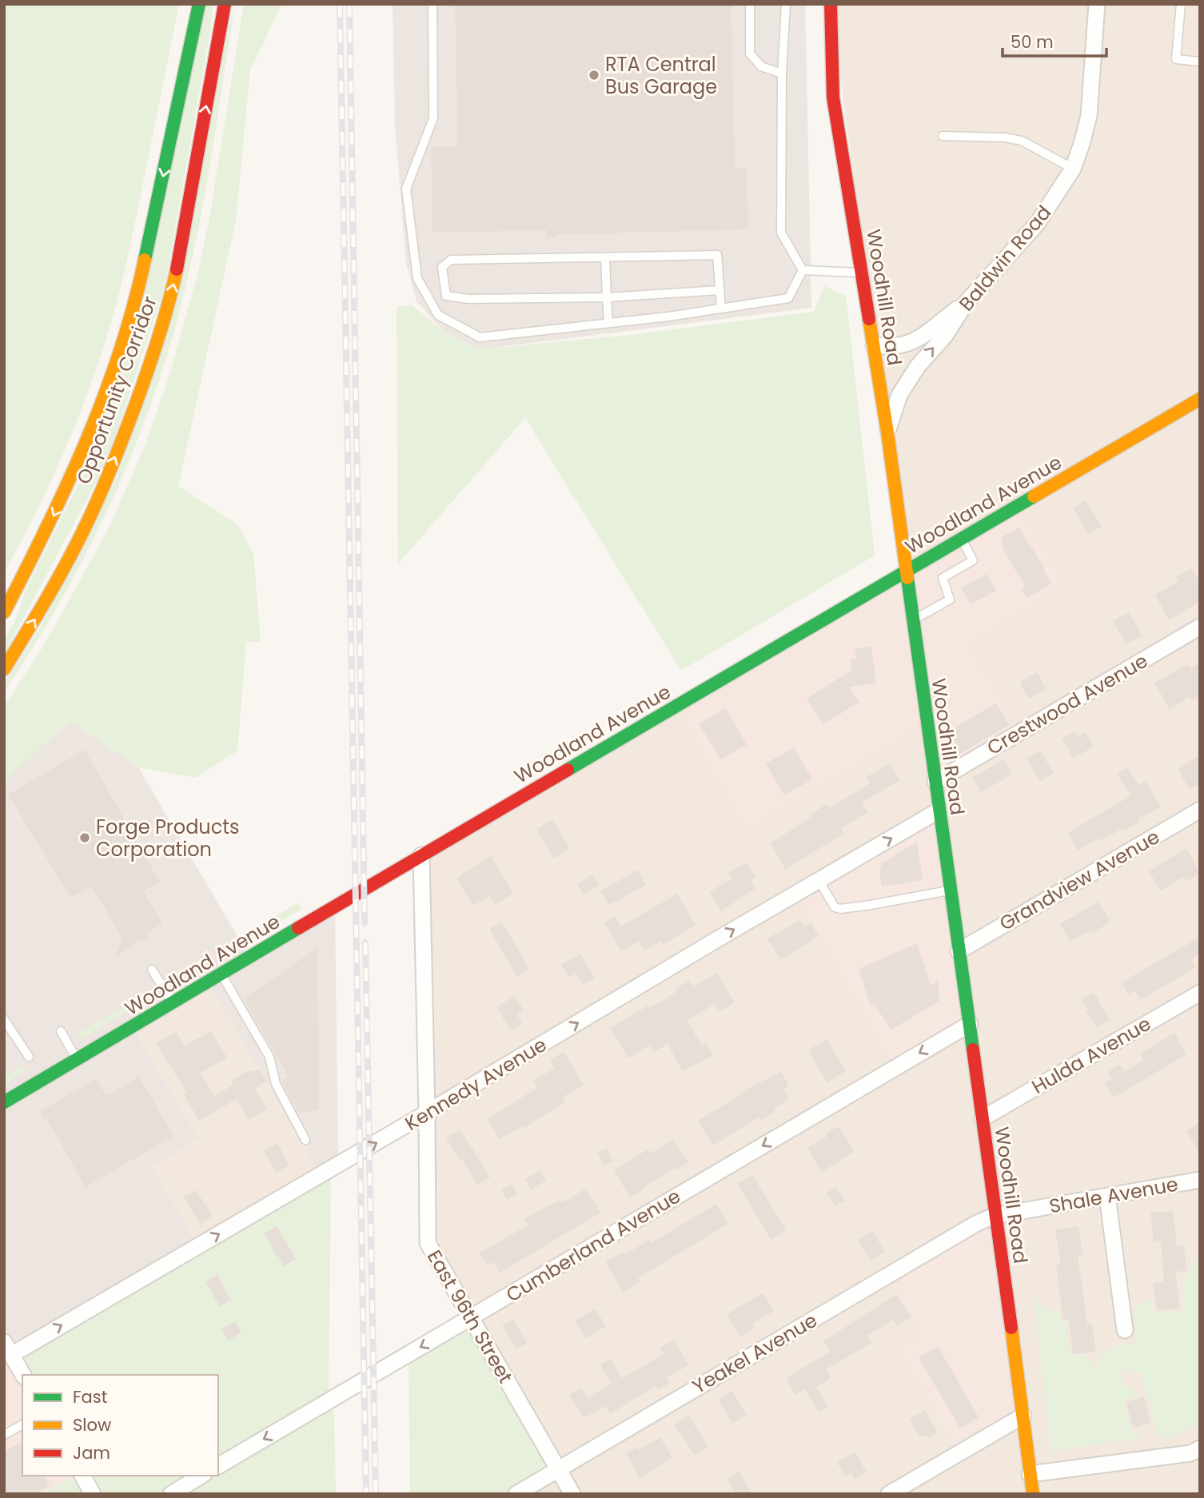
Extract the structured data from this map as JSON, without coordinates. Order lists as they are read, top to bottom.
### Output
{
  "streets": {
    "main road": ["Woodhill Road", "Opportunity Corridor", "Woodland Avenue"],
    "street": [
      "Baldwin Road",
      "Crestwood Avenue",
      "Grandview Avenue",
      "Hulda Avenue",
      "Kennedy Avenue",
      "Shale Avenue",
      "Cumberland Avenue",
      "East 96th Street",
      "Yeakel Avenue"
    ]
  },
  "crossings": [
    ["Baldwin Road", "Woodhill Road"],
    ["Woodhill Road", "Woodland Avenue"],
    ["Woodhill Road", "Crestwood Avenue"],
    ["Woodhill Road", "Grandview Avenue"],
    ["Woodhill Road", "Hulda Avenue"],
    ["Woodhill Road", "Kennedy Avenue"],
    ["Woodhill Road", "Shale Avenue"],
    ["Woodhill Road", "Cumberland Avenue"],
    ["Woodhill Road", "Yeakel Avenue"],
    ["Woodland Avenue", "East 96th Street"],
    ["Kennedy Avenue", "East 96th Street"],
    ["Shale Avenue", "Yeakel Avenue"],
    ["Cumberland Avenue", "East 96th Street"],
    ["East 96th Street", "Yeakel Avenue"]
  ],
  "one_way": ["Kennedy Avenue", "Cumberland Avenue"],
  "places": ["RTA Central Bus Garage", "Forge Products Corporation"],
  "legend": ["Fast", "Slow", "Jam"],
  "scale_bar": "50 m"
}
